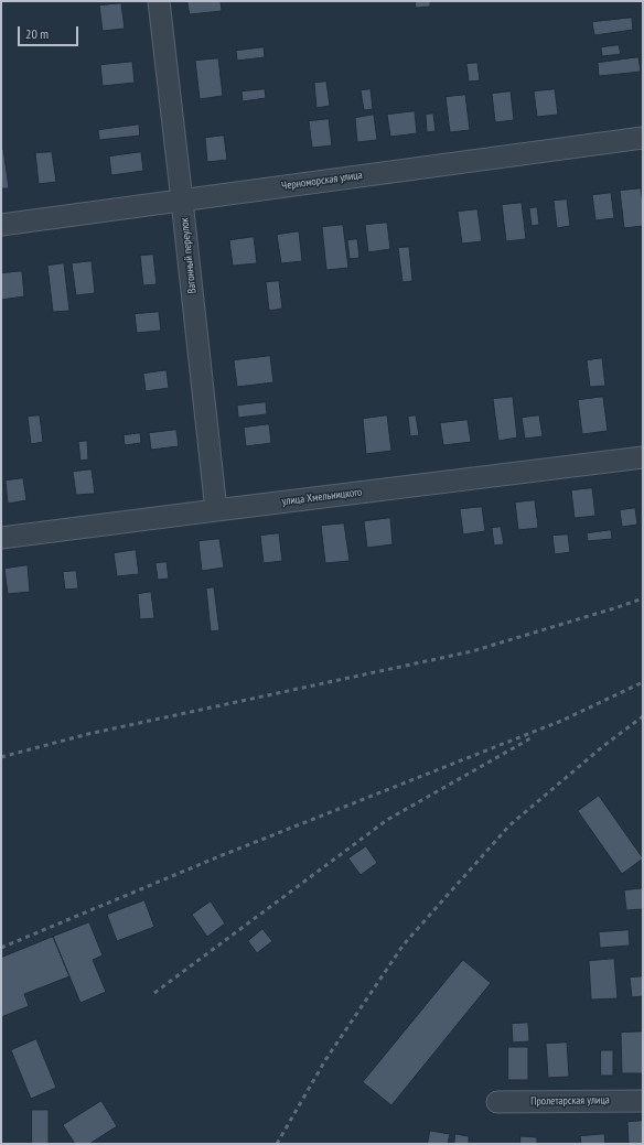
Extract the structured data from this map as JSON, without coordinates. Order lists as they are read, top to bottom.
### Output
{
  "streets": {
    "street": [
      "Черноморская улица",
      "Вагонный переулок",
      "улица Хмельницкого",
      "Пролетарская улица"
    ]
  },
  "crossings": [
    ["Черноморская улица", "Вагонный переулок"],
    ["Вагонный переулок", "улица Хмельницкого"]
  ],
  "scale_bar": "20 m"
}
